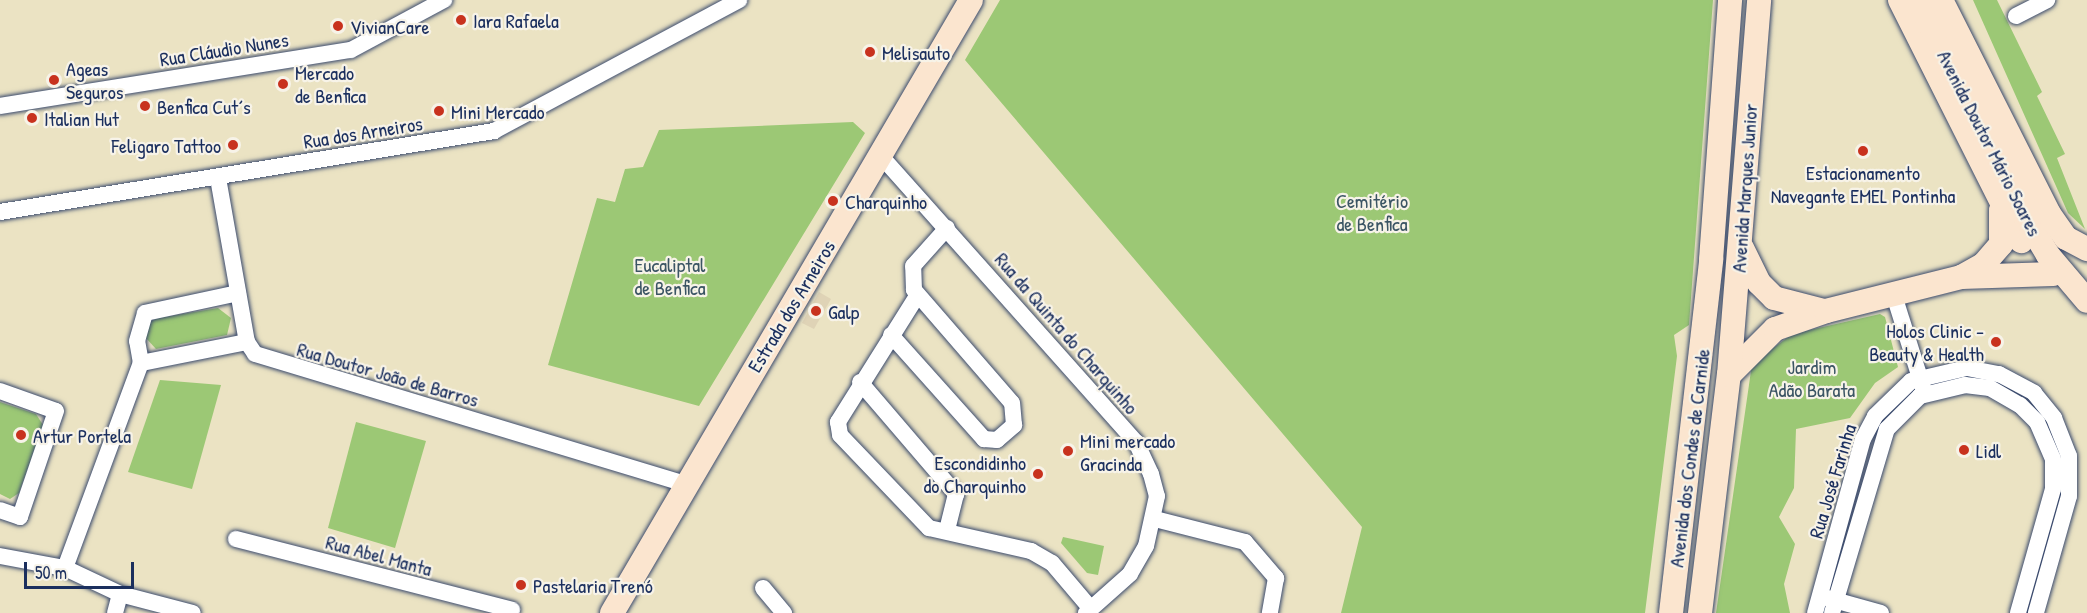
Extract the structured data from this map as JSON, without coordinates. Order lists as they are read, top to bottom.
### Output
{
  "streets": {
    "main road": [
      "Avenida Doutor Mário Soares",
      "Avenida Marques Junior",
      "Estrada dos Arneiros",
      "Avenida dos Condes de Carnide"
    ],
    "street": [
      "Rua Cláudio Nunes",
      "Rua dos Arneiros",
      "Rua da Quinta do Charquinho",
      "Rua Doutor João de Barros",
      "Rua José Farinha",
      "Rua Abel Manta"
    ]
  },
  "crossings": [
    ["Avenida Marques Junior", "Avenida dos Condes de Carnide"],
    ["Estrada dos Arneiros", "Rua da Quinta do Charquinho"],
    ["Estrada dos Arneiros", "Rua Doutor João de Barros"]
  ],
  "parks": ["Cemitério de Benfica", "Eucaliptal de Benfica", "Jardim Adão Barata"],
  "places": [
    "Iara Rafaela",
    "VivianCare",
    "Melisauto",
    "Ageas Seguros",
    "Mercado de Benfica",
    "Benfica Cut´s",
    "Mini Mercado",
    "Italian Hut",
    "Feligaro Tattoo",
    "Estacionamento Navegante EMEL Pontinha",
    "Charquinho",
    "Galp",
    "Holos Clinic - Beauty & Health",
    "Artur Portela",
    "Lidl",
    "Mini mercado Gracinda",
    "Escondidinho do Charquinho",
    "Pastelaria Trenó"
  ],
  "scale_bar": "50 m"
}
